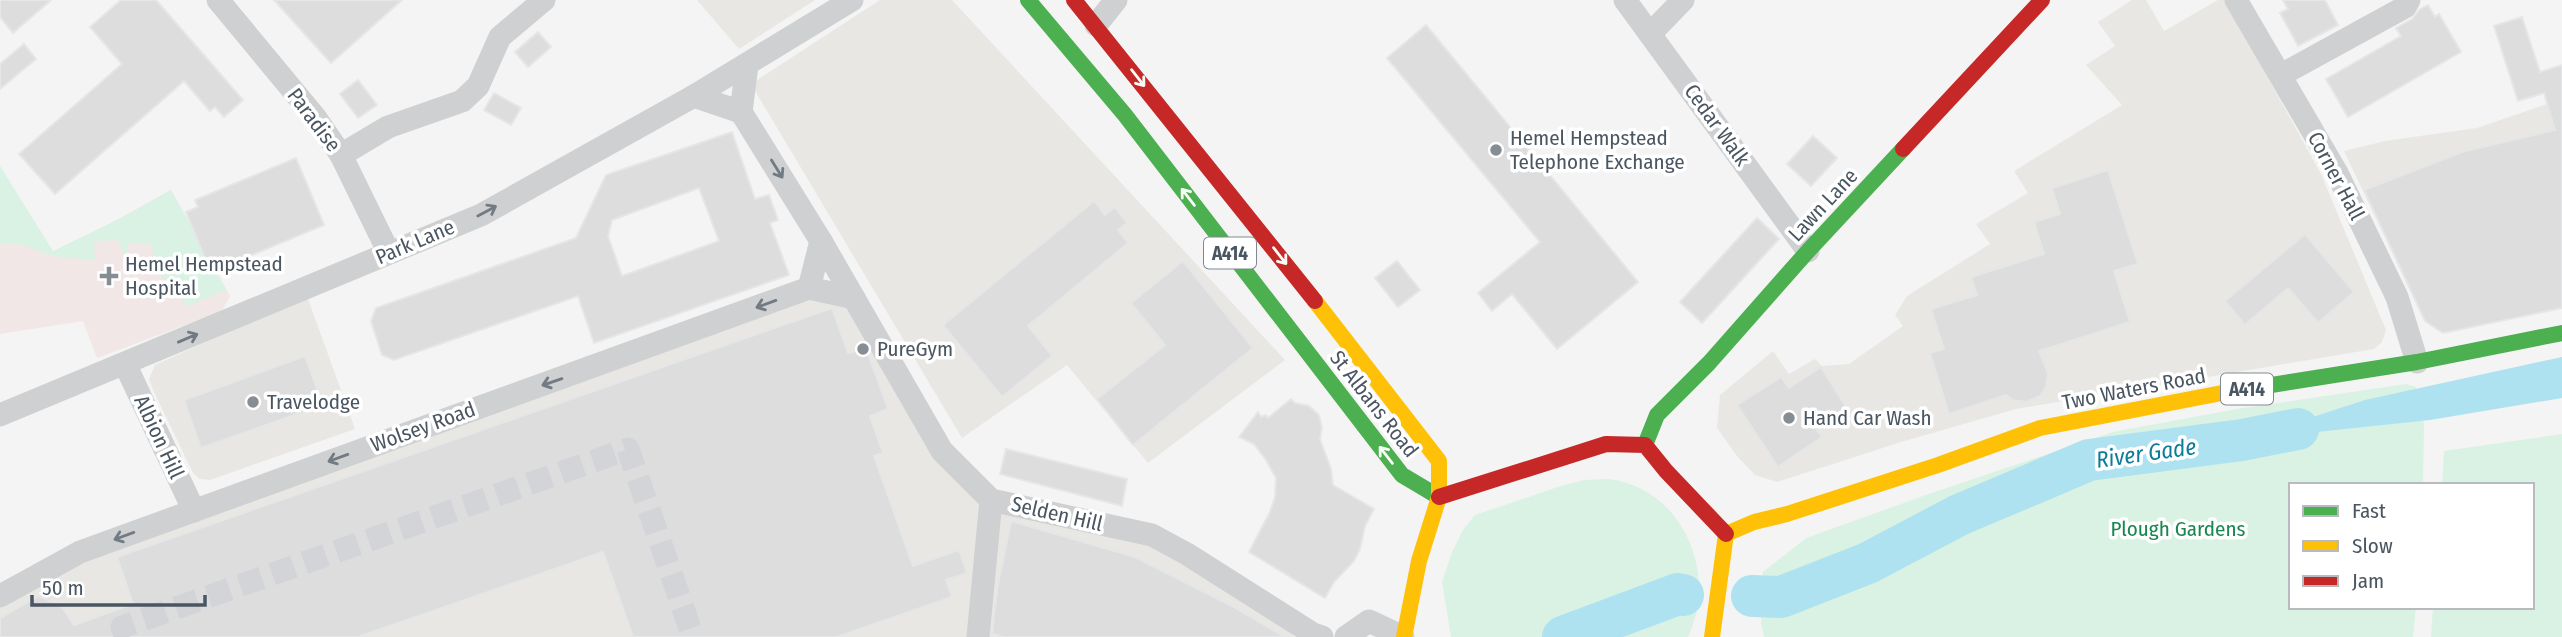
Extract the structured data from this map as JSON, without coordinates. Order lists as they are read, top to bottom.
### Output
{
  "streets": {
    "main road": [
      "Lawn Lane",
      "A414",
      "Two Waters Road",
      "St Albans Road"
    ],
    "street": [
      "Paradise",
      "Cedar Walk",
      "Corner Hall",
      "Park Lane",
      "Wolsey Road",
      "Albion Hill",
      "Selden Hill"
    ]
  },
  "crossings": [
    ["Paradise", "Park Lane"],
    ["Cedar Walk", "Lawn Lane"],
    ["Corner Hall", "Two Waters Road"],
    ["Park Lane", "Albion Hill"],
    ["A414", "St Albans Road"],
    ["Wolsey Road", "Albion Hill"]
  ],
  "one_way": ["Wolsey Road"],
  "water": ["River Gade"],
  "parks": ["Plough Gardens"],
  "places": {
    "other": [
      "Hemel Hempstead Telephone Exchange",
      "PureGym",
      "Travelodge",
      "Hand Car Wash"
    ],
    "health": ["Hemel Hempstead Hospital"]
  },
  "legend": ["Fast", "Slow", "Jam"],
  "scale_bar": "50 m"
}
